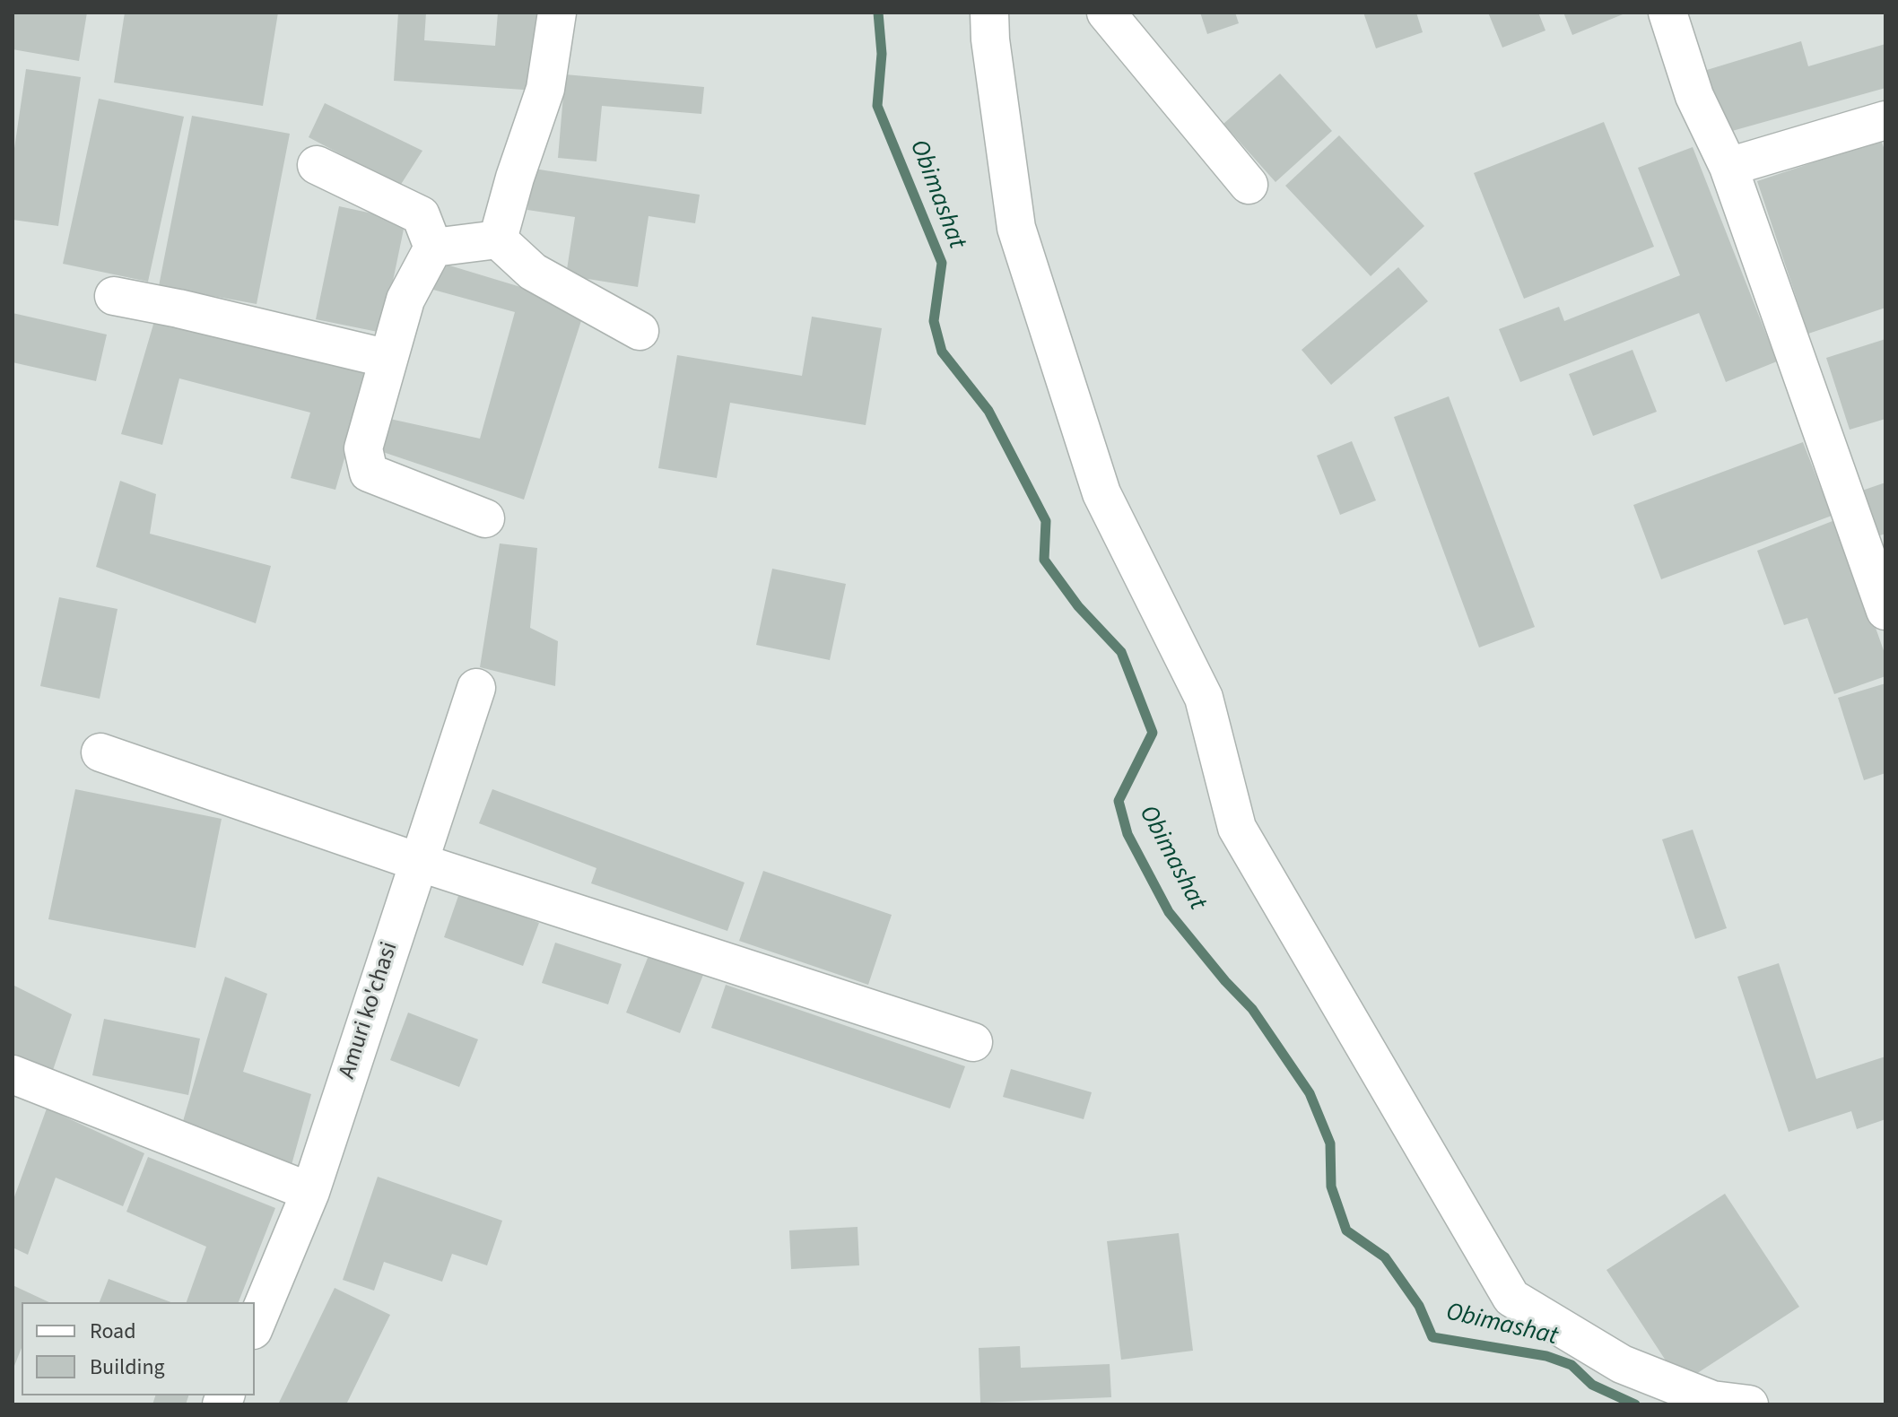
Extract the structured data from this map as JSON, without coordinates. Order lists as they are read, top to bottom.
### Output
{
  "streets": {
    "street": ["Amuri ko'chasi"]
  },
  "water": ["Obimashat"],
  "legend": ["Road", "Building"]
}
